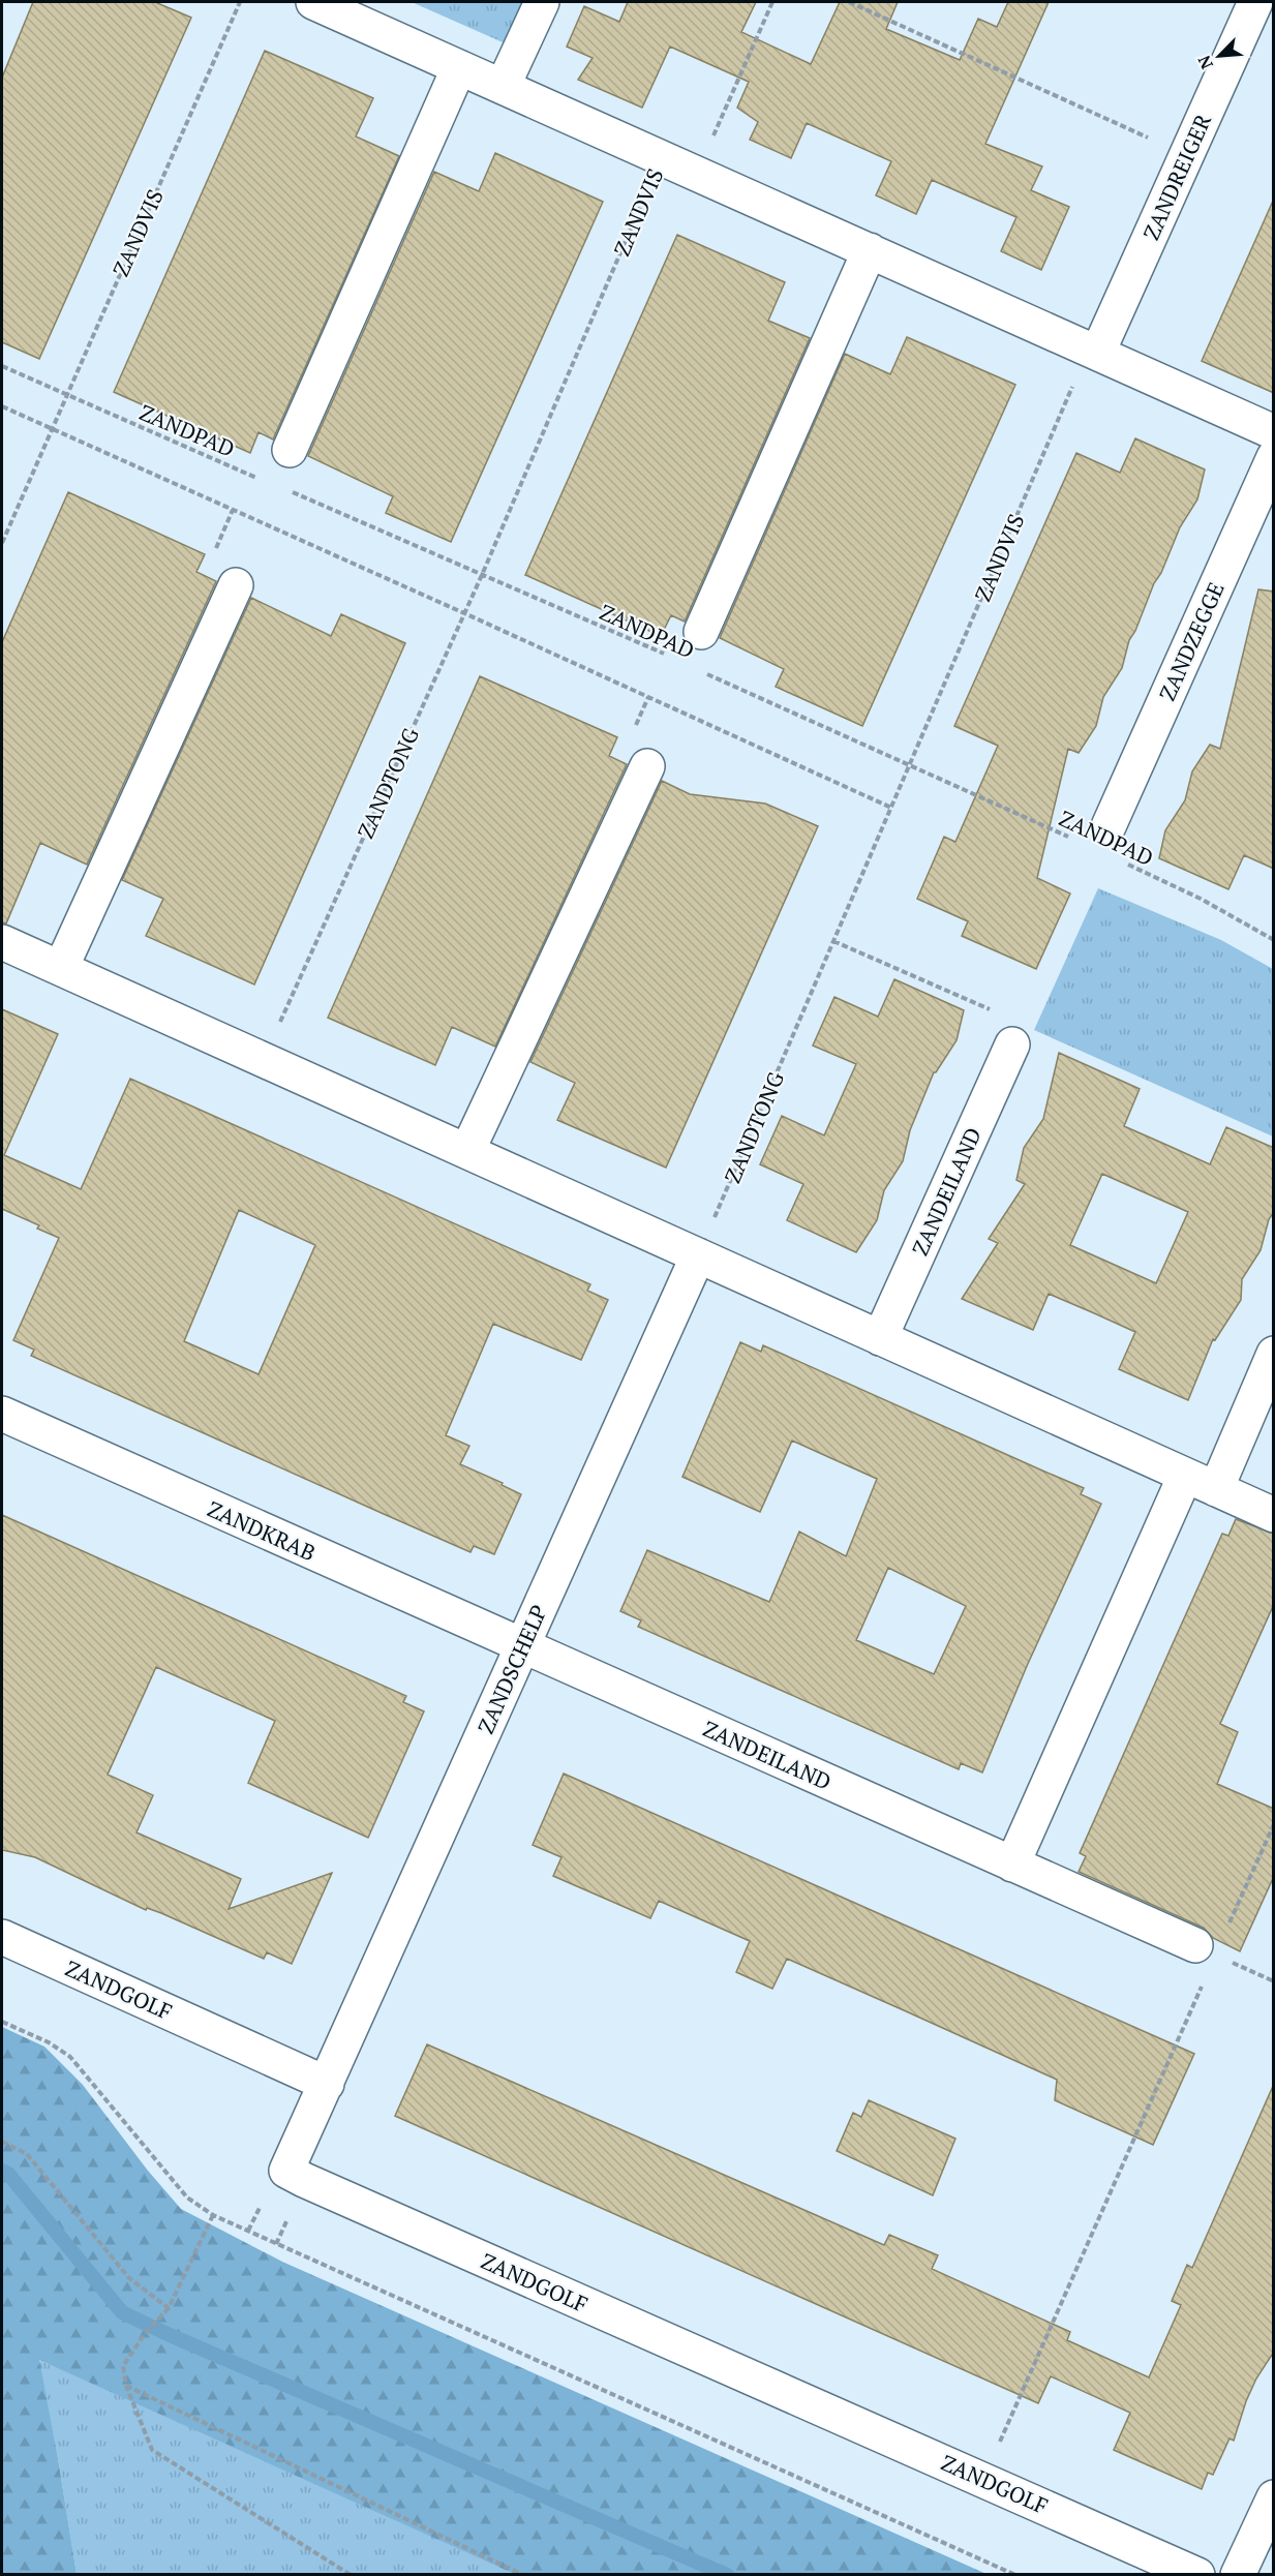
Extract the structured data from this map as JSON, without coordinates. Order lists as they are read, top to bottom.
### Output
{
  "streets": {
    "street": [
      "ZANDREIGER",
      "ZANDVIS",
      "ZANDZEGGE",
      "ZANDEILAND",
      "ZANDKRAB",
      "ZANDSCHELP",
      "ZANDGOLF"
    ],
    "path": ["ZANDPAD", "ZANDTONG"]
  },
  "crossings": [
    ["ZANDREIGER", "ZANDVIS"],
    ["ZANDVIS", "ZANDPAD"],
    ["ZANDVIS", "ZANDTONG"],
    ["ZANDPAD", "ZANDTONG"],
    ["ZANDTONG", "ZANDSCHELP"],
    ["ZANDEILAND", "ZANDKRAB"],
    ["ZANDEILAND", "ZANDSCHELP"],
    ["ZANDKRAB", "ZANDSCHELP"],
    ["ZANDSCHELP", "ZANDGOLF"]
  ],
  "north": "bottom left"
}
